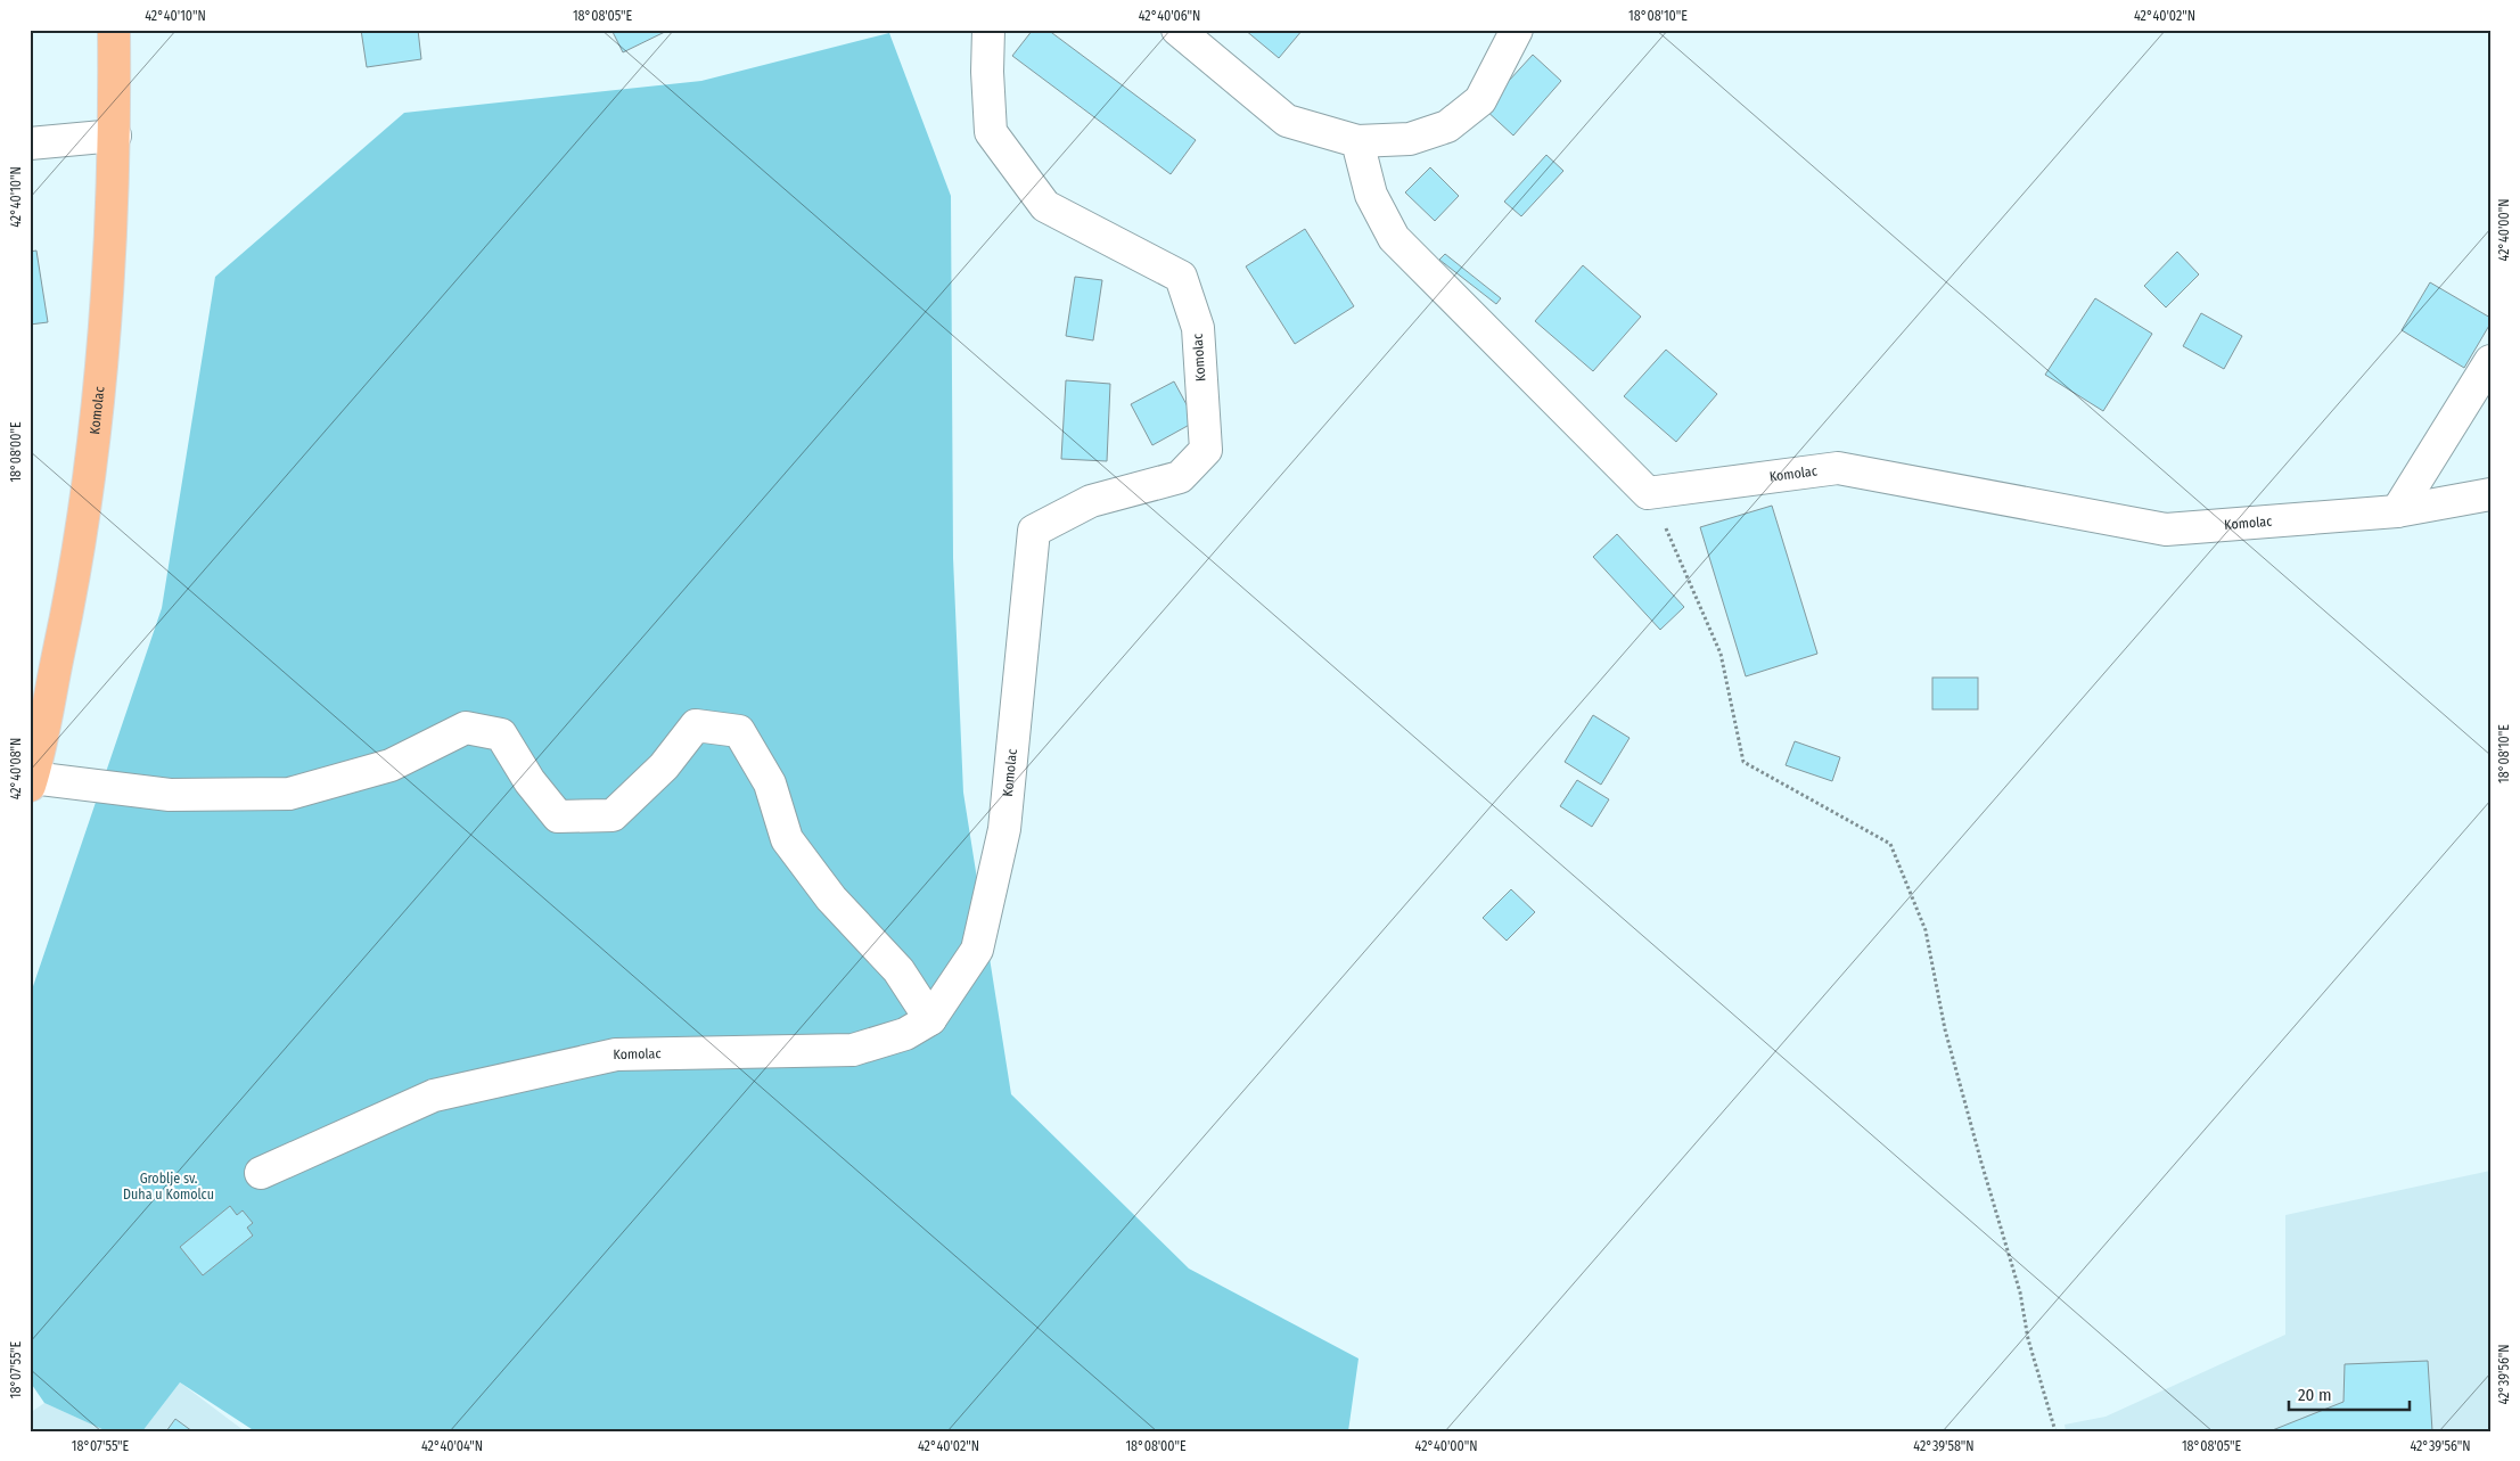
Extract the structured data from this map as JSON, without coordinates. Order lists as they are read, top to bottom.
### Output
{
  "streets": {
    "main road": ["Komolac"]
  },
  "parks": ["Groblje sv. Duha u Komolcu"],
  "scale_bar": "20 m",
  "coordinates": [
    "42°40'10\"N",
    "18°08'05\"E",
    "42°40'06\"N",
    "18°08'10\"E",
    "42°40'02\"N",
    "42°40'00\"N",
    "18°08'00\"E",
    "42°40'08\"N",
    "18°07'55\"E",
    "42°39'56\"N",
    "42°40'04\"N",
    "42°39'58\"N"
  ]
}
